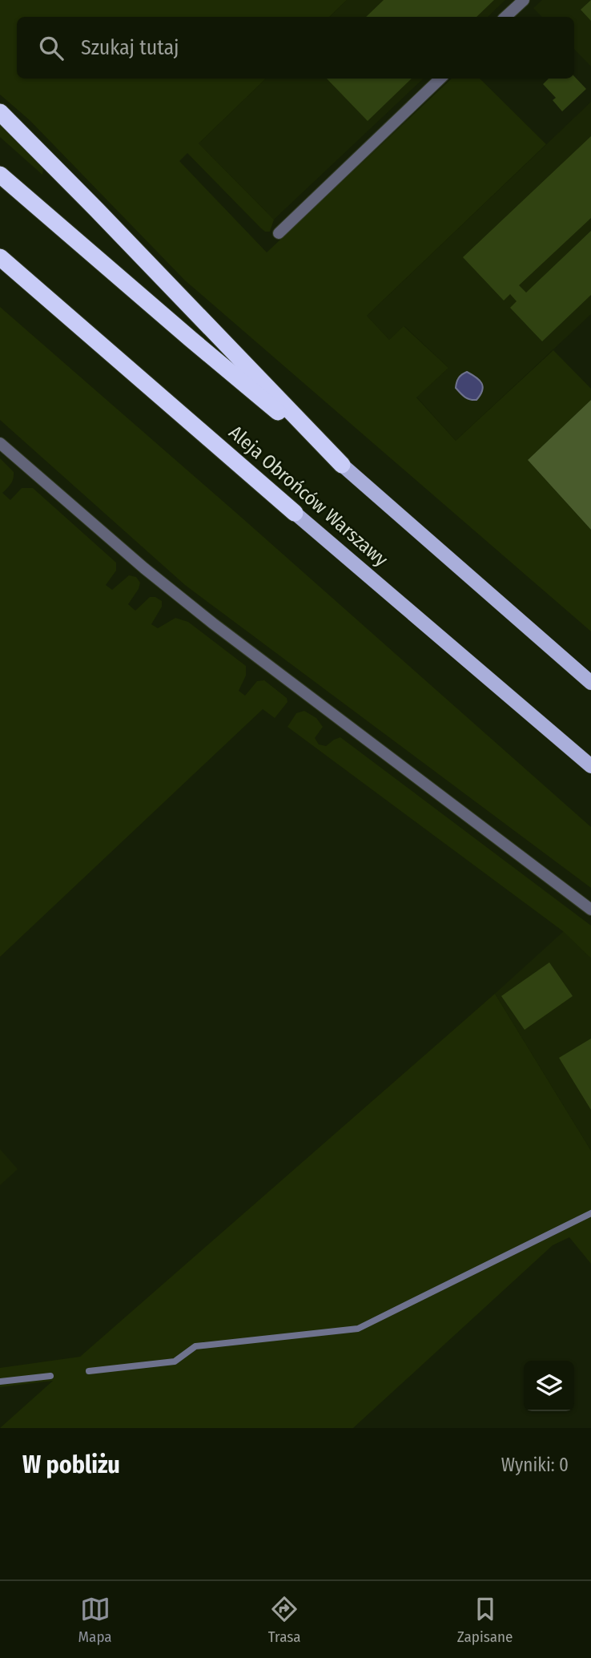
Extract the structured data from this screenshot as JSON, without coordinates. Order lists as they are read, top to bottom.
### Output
{
  "streets": {
    "highway": ["Aleja Obrońców Warszawy"]
  },
  "page": {
    "search": "Szukaj tutaj",
    "heading": ["W pobliżu", "Wyniki: 0"],
    "nav": ["Mapa", "Trasa", "Zapisane"]
  }
}
